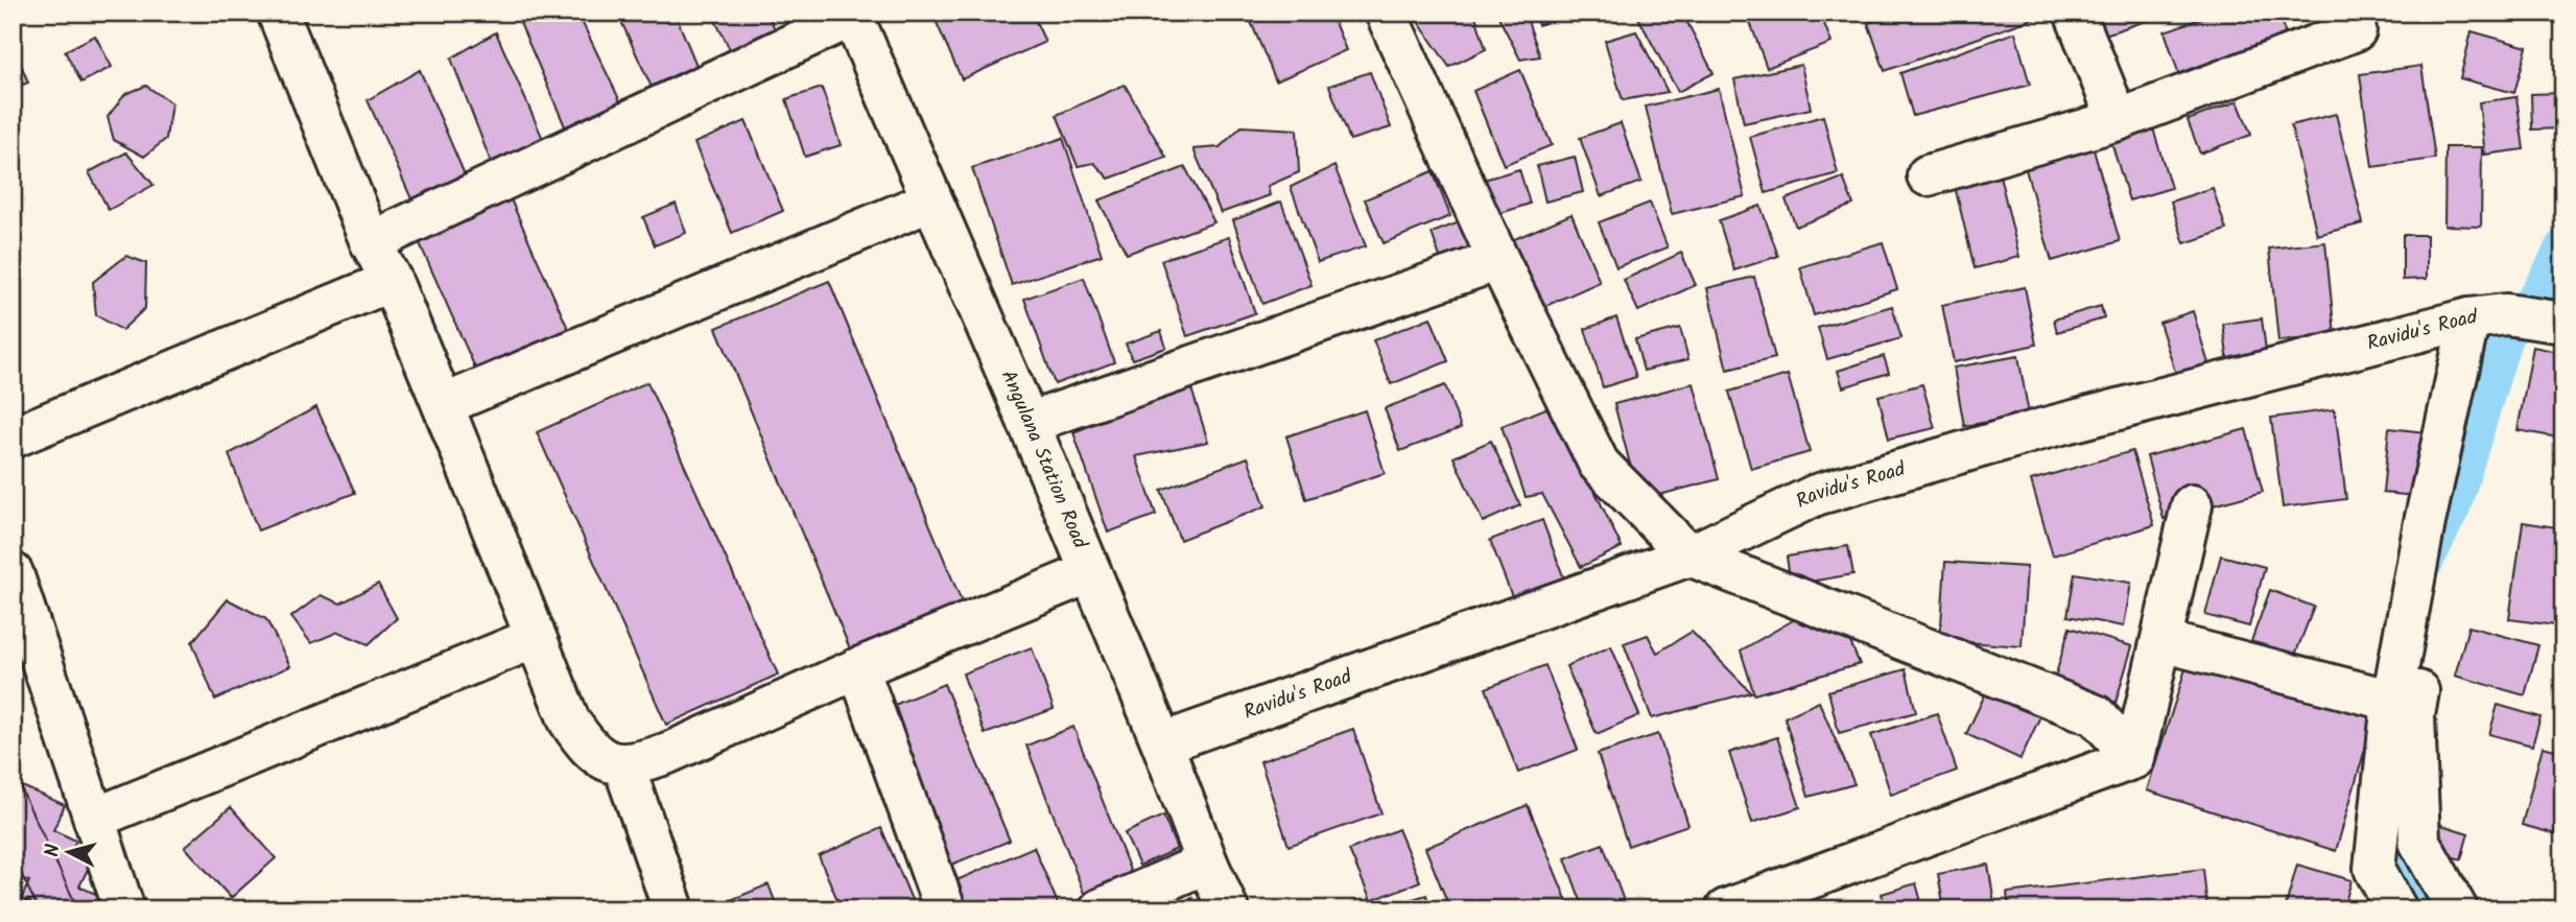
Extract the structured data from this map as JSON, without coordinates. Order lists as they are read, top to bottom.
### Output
{
  "streets": {
    "street": ["Ravidu's Road", "Angulana Station Road"]
  },
  "crossings": [
    ["Ravidu's Road", "Angulana Station Road"]
  ],
  "north": "left"
}
